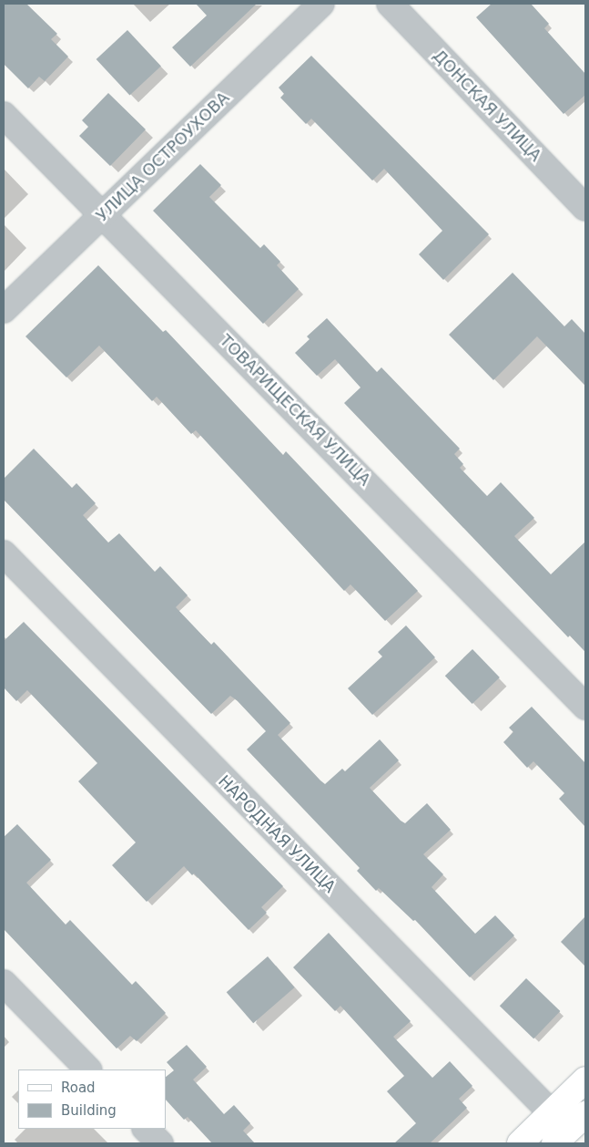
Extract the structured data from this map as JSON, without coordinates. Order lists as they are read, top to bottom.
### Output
{
  "streets": {
    "street": [
      "ДОНСКАЯ УЛИЦА",
      "УЛИЦА ОСТРОУХОВА",
      "ТОВАРИЩЕСКАЯ УЛИЦА",
      "НАРОДНАЯ УЛИЦА"
    ]
  },
  "crossings": [
    ["УЛИЦА ОСТРОУХОВА", "ТОВАРИЩЕСКАЯ УЛИЦА"]
  ],
  "legend": ["Road", "Building"]
}
